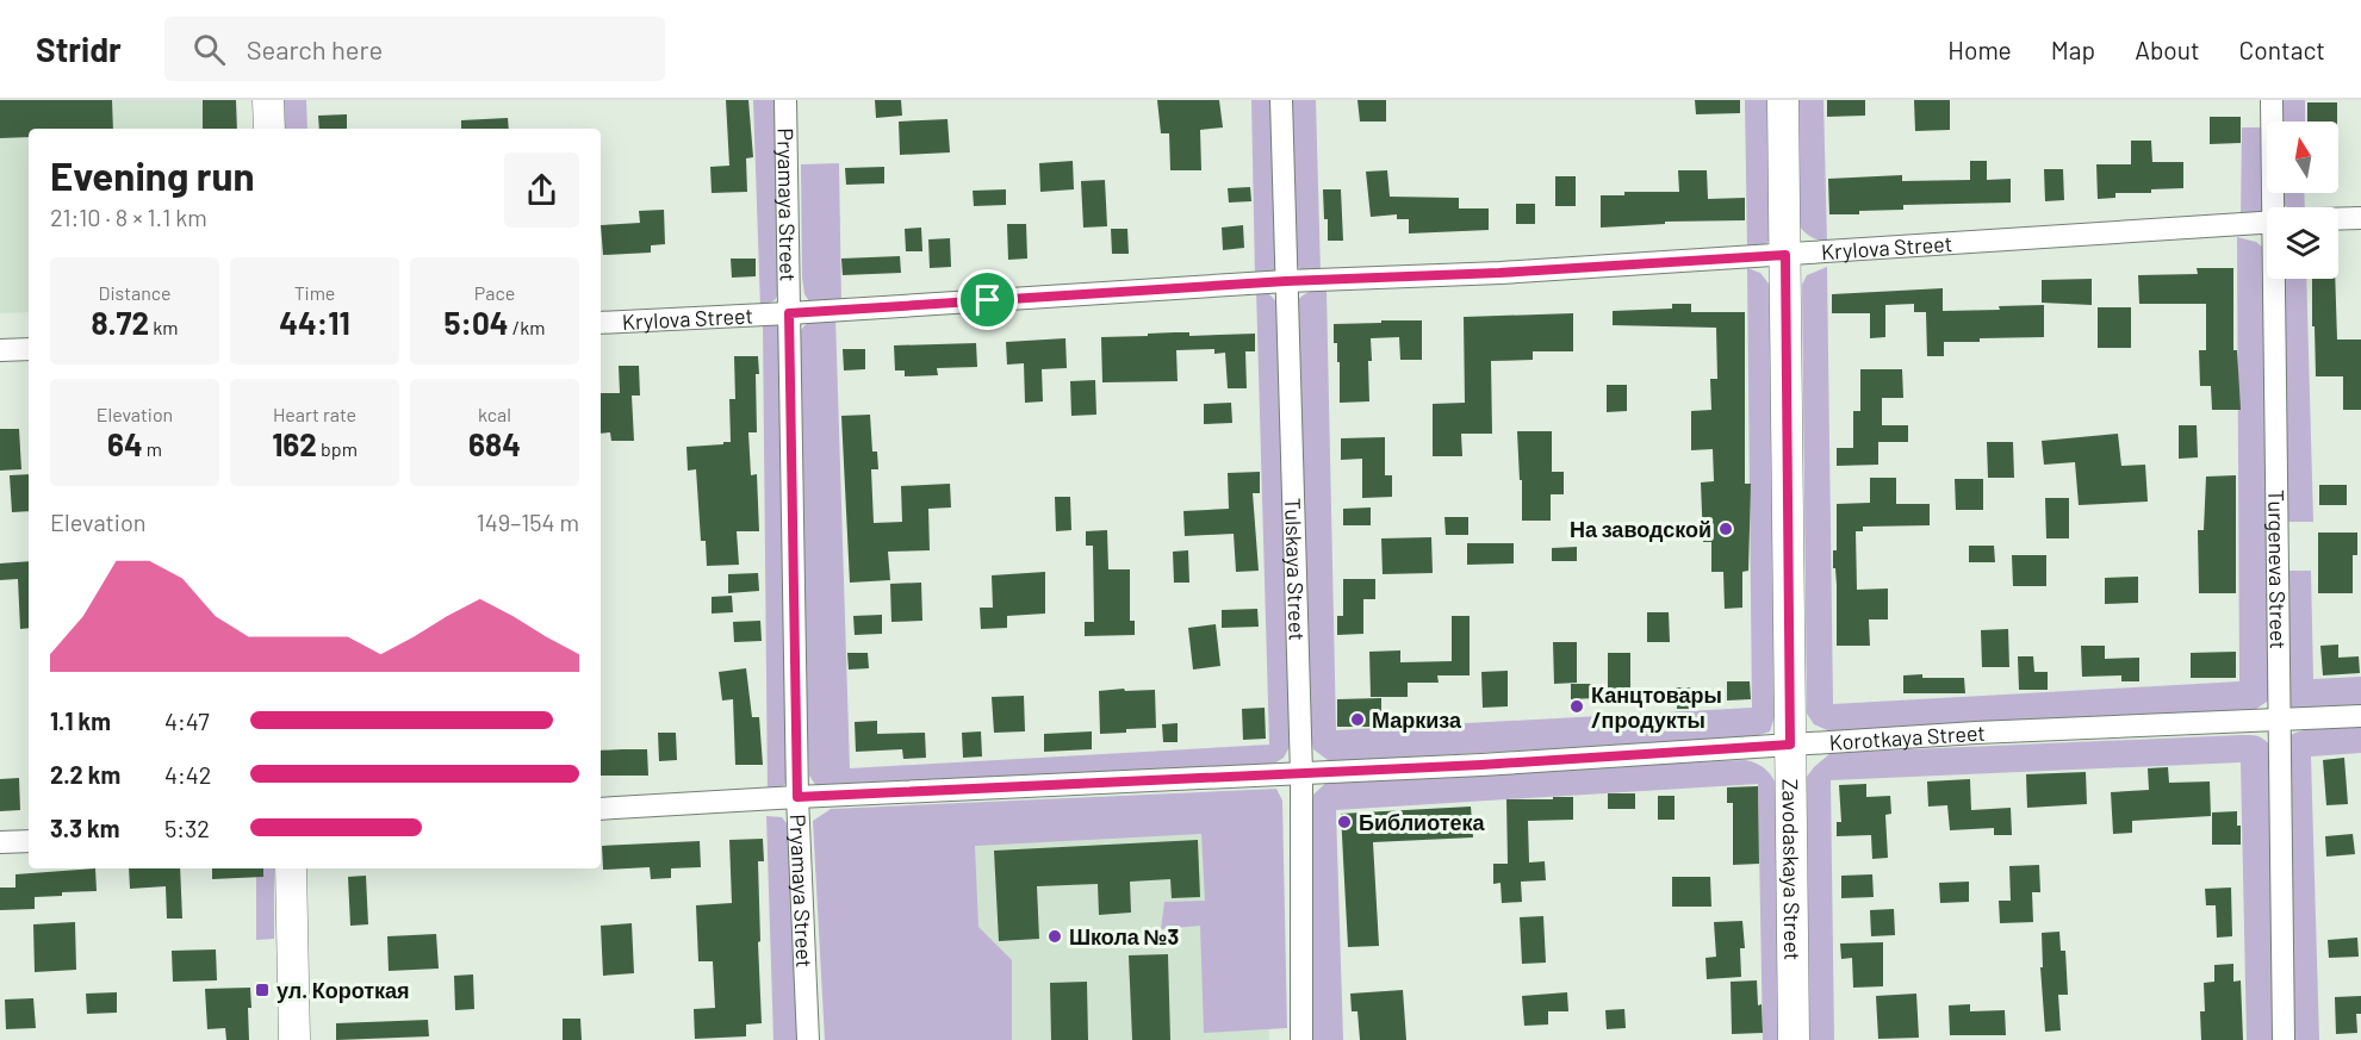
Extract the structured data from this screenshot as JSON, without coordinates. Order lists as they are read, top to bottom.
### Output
{
  "streets": {
    "main road": ["Zavodaskaya Street"],
    "street": [
      "Pryamaya Street",
      "Krylova Street",
      "Tulskaya Street",
      "Turgeneva Street",
      "Korotkaya Street"
    ]
  },
  "crossings": [
    ["Pryamaya Street", "Krylova Street"],
    ["Pryamaya Street", "Korotkaya Street"],
    ["Krylova Street", "Tulskaya Street"],
    ["Krylova Street", "Zavodaskaya Street"],
    ["Tulskaya Street", "Korotkaya Street"],
    ["Turgeneva Street", "Korotkaya Street"],
    ["Korotkaya Street", "Zavodaskaya Street"]
  ],
  "places": {
    "other": [
      "На заводской",
      "Канцтовары /продукты",
      "Маркиза",
      "Библиотека",
      "Школа №3"
    ],
    "transit": ["ул. Короткая"]
  },
  "north": "top",
  "page": {
    "header": "Stridr",
    "search": "Search here",
    "nav": [
      "Home",
      "Map",
      "About",
      "Contact"
    ],
    "heading": ["Evening run", "21:10 · 8 × 1.1 km"],
    "stats": [
      ["Distance", "8.72 km"],
      ["Time", "44:11"],
      ["Pace", "5:04 /km"],
      ["Elevation", "64 m"],
      ["Heart rate", "162 bpm"],
      ["kcal", "684"]
    ],
    "chart": ["Elevation", "149–154 m"],
    "list": [
      {
        "name": "1.1 km",
        "note": "4:47"
      },
      {
        "name": "2.2 km",
        "note": "4:42"
      },
      {
        "name": "3.3 km",
        "note": "5:32"
      }
    ]
  }
}
